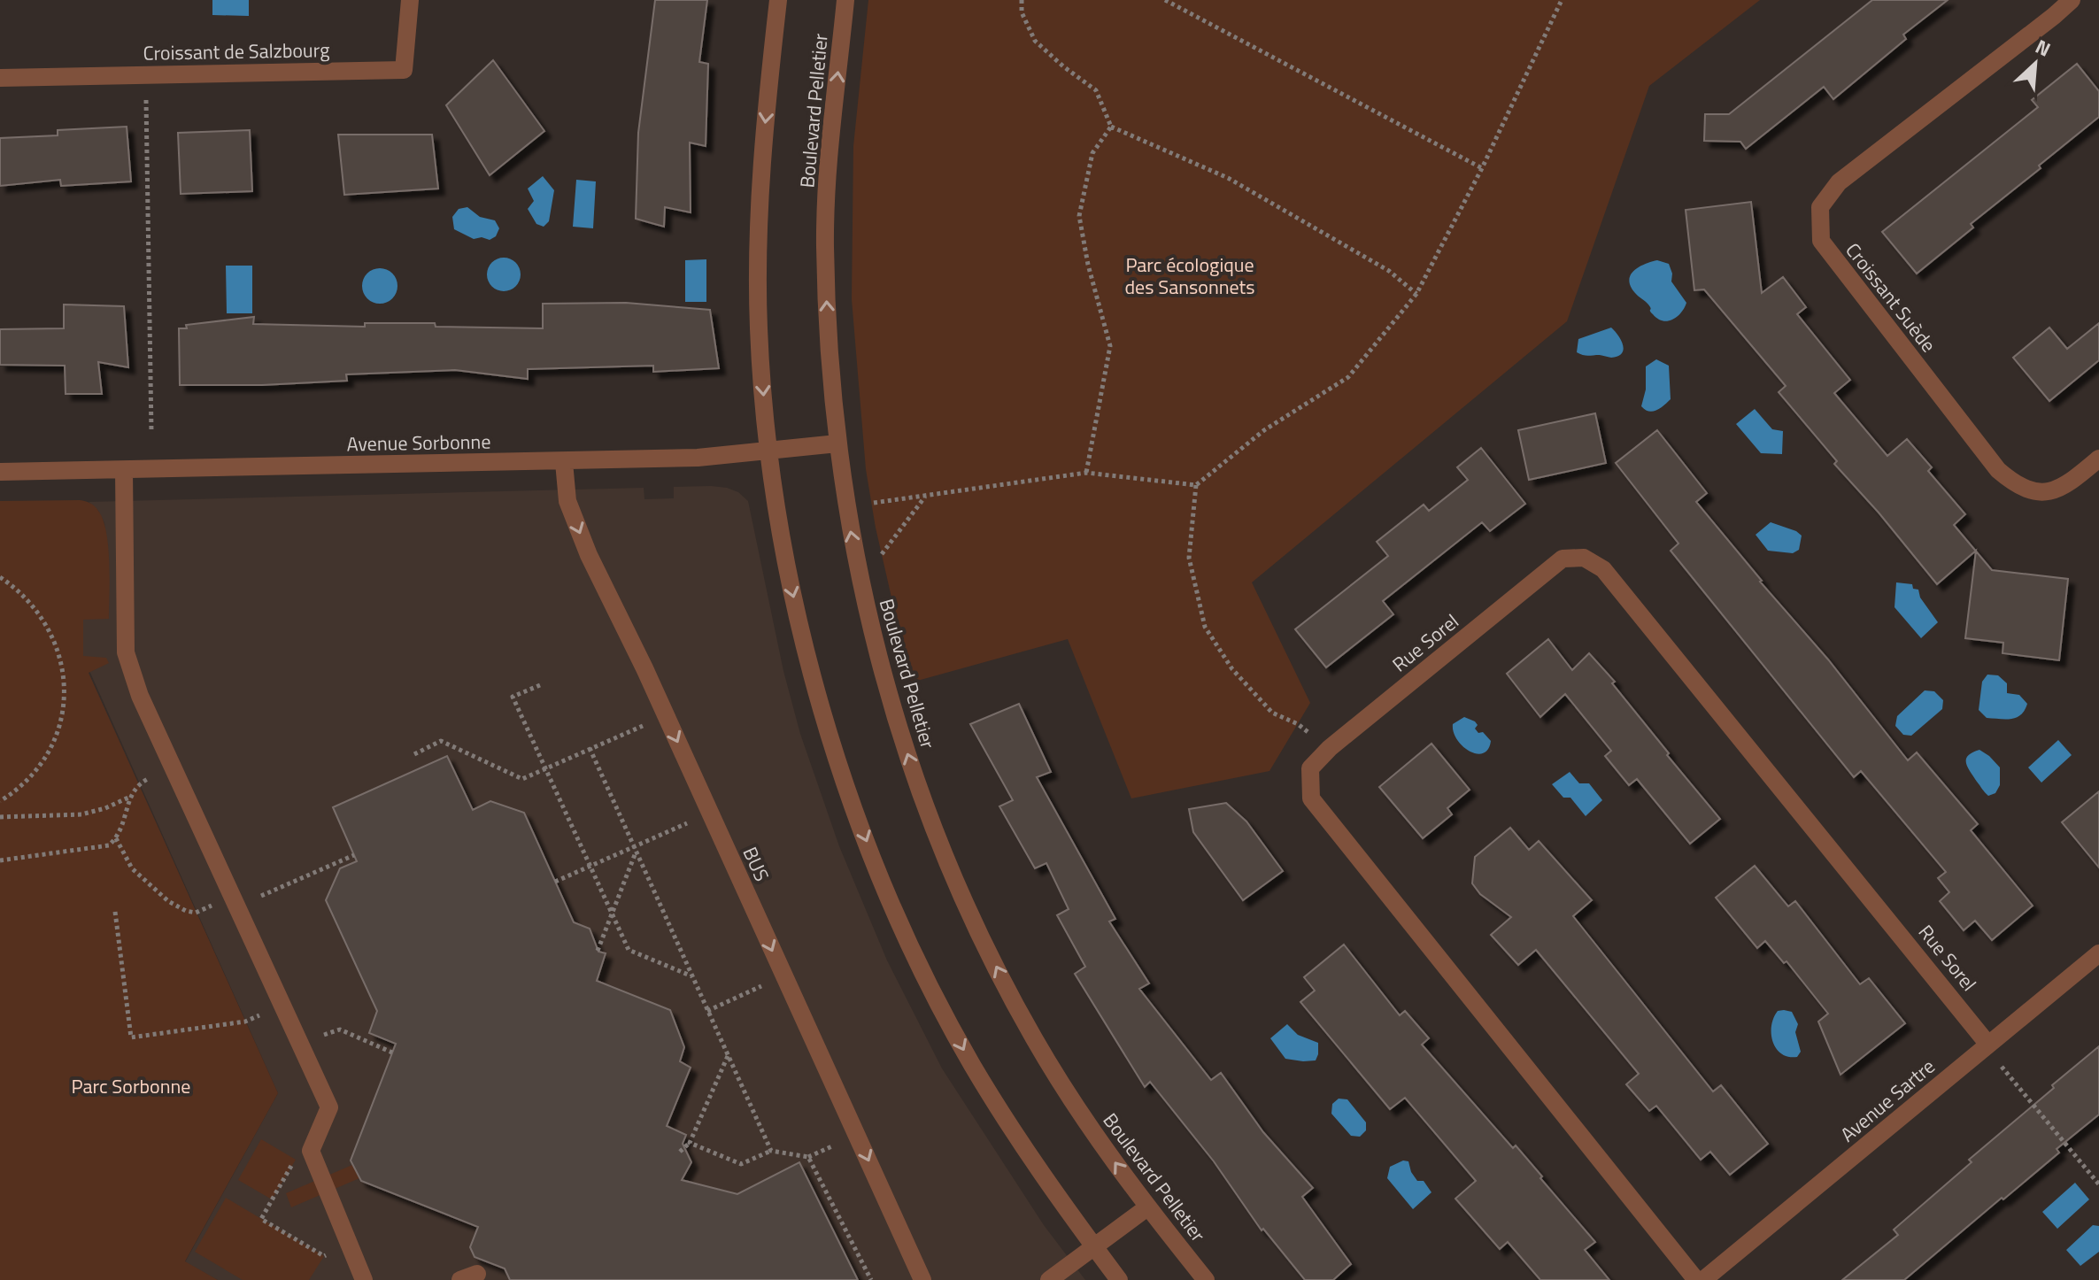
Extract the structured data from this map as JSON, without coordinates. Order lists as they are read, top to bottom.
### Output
{
  "streets": {
    "street": [
      "Croissant de Salzbourg",
      "Boulevard Pelletier",
      "Croissant Suède",
      "Avenue Sorbonne",
      "Rue Sorel",
      "BUS",
      "Avenue Sartre"
    ]
  },
  "crossings": [
    ["Boulevard Pelletier", "Avenue Sorbonne"],
    ["Avenue Sorbonne", "BUS"],
    ["Rue Sorel", "Avenue Sartre"]
  ],
  "parks": ["Parc écologique des Sansonnets", "Parc Sorbonne"],
  "north": "top right"
}
